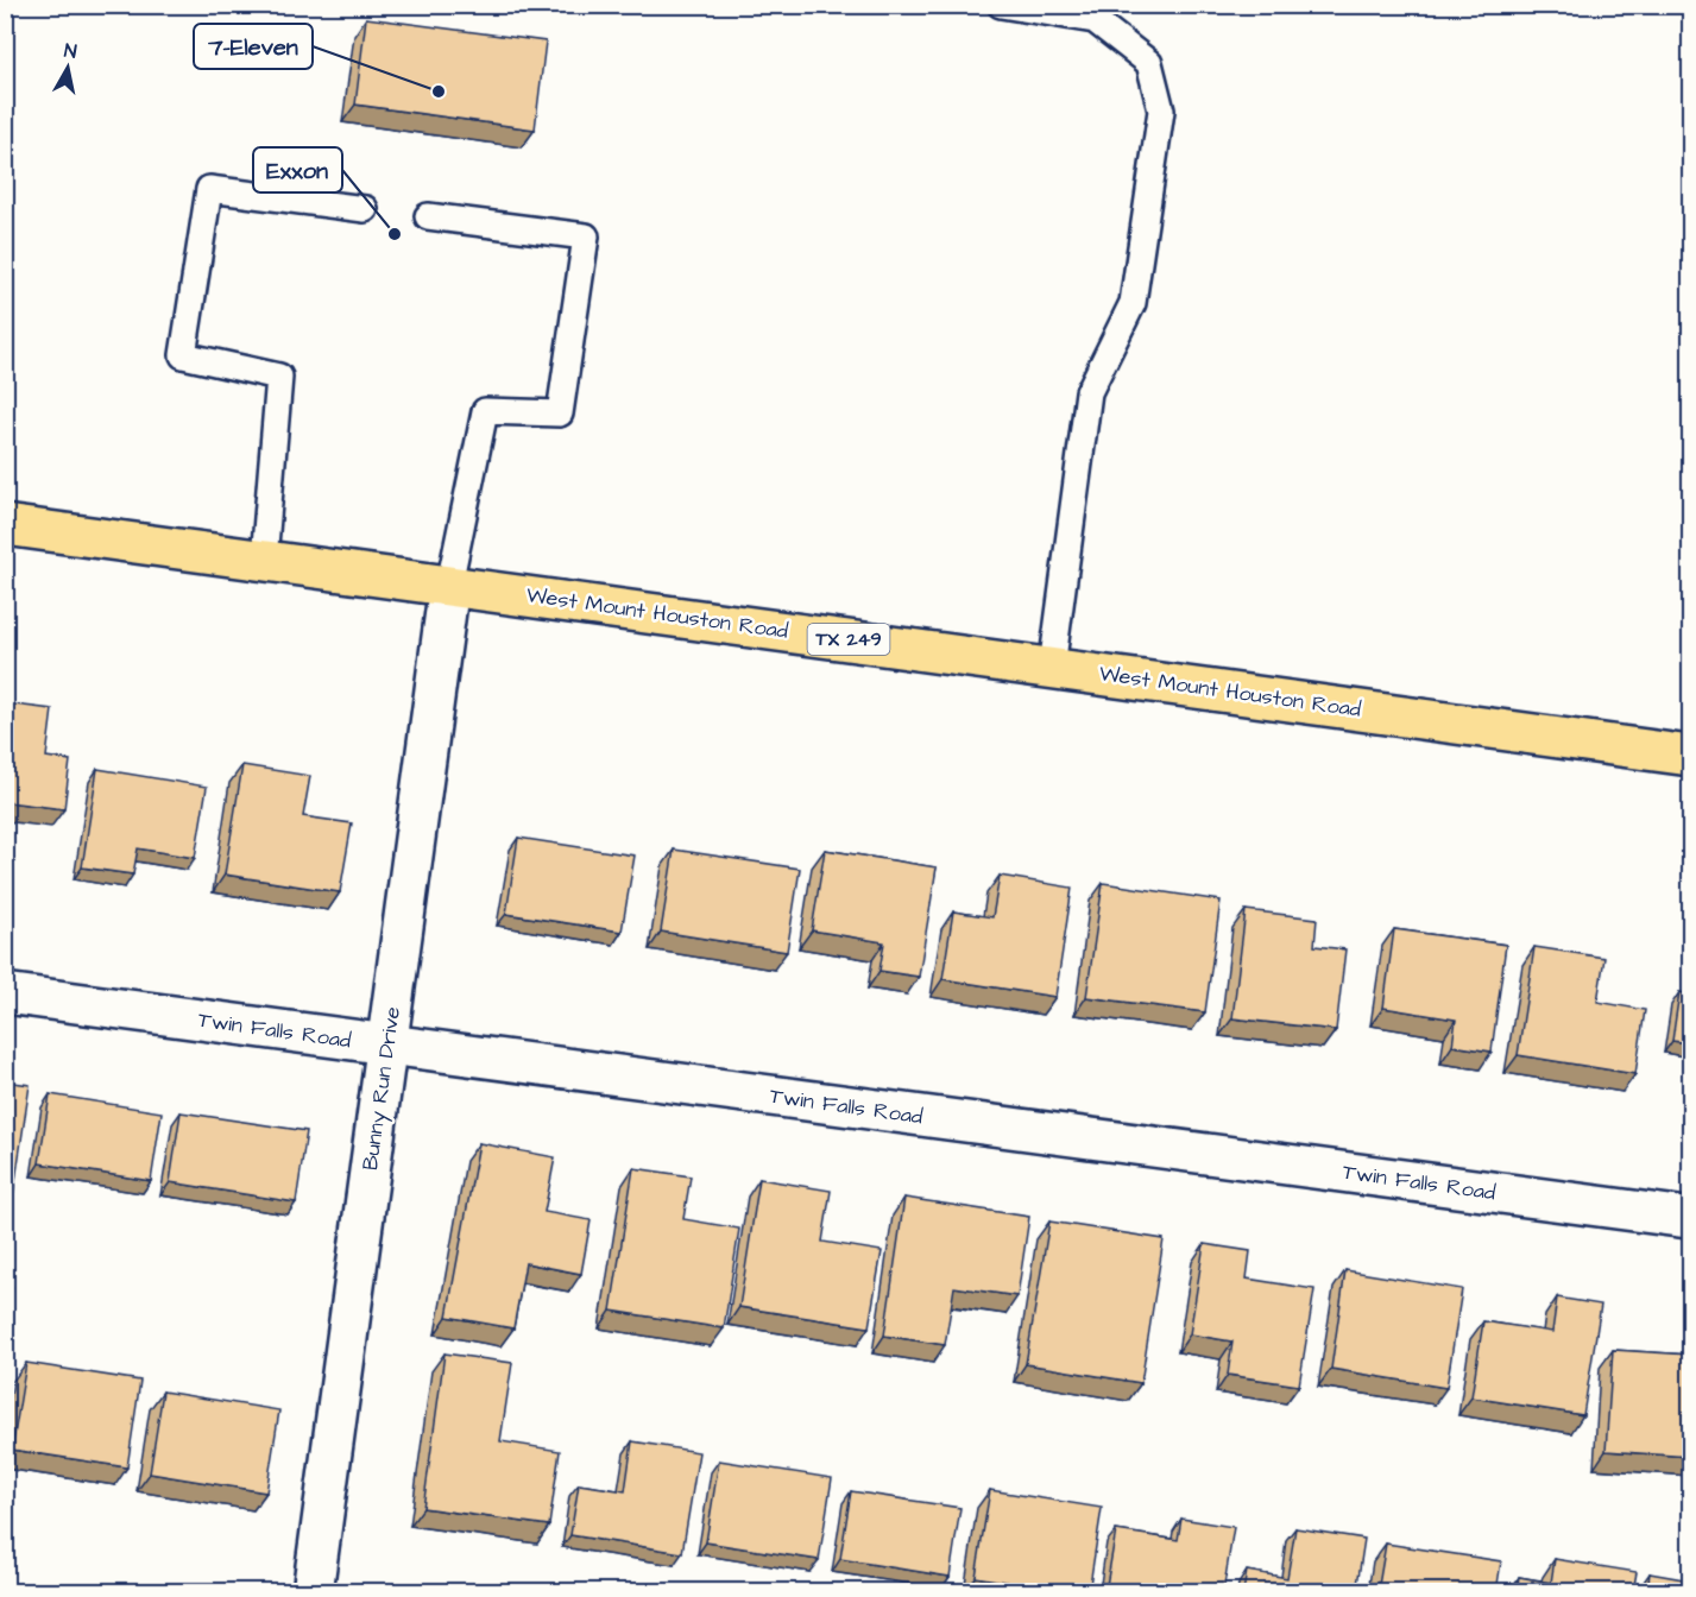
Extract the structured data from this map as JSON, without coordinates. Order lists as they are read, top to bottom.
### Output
{
  "streets": {
    "main road": ["West Mount Houston Road", "TX 249"],
    "street": ["Twin Falls Road", "Bunny Run Drive"]
  },
  "crossings": [
    ["West Mount Houston Road", "Bunny Run Drive"],
    ["Twin Falls Road", "Bunny Run Drive"]
  ],
  "places": ["7-Eleven", "Exxon"],
  "north": "top"
}
